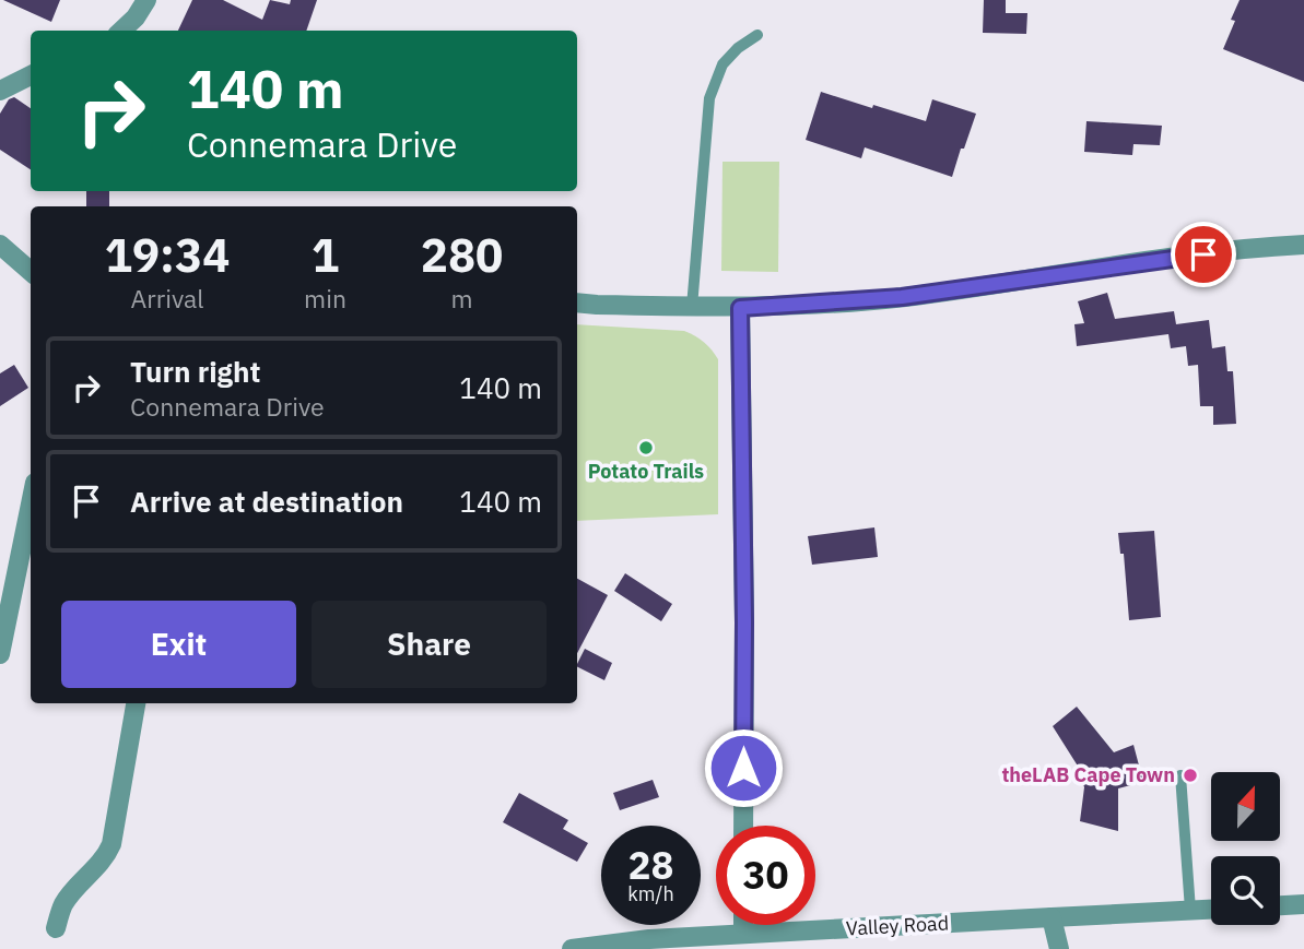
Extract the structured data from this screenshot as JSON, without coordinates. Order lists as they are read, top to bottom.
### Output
{
  "streets": {
    "street": ["Valley Road"]
  },
  "places": ["Potato Trails", "theLAB Cape Town"],
  "north": "top",
  "page": {
    "turn": ["140 m", "Connemara Drive"],
    "eta": [
      "19:34",
      "Arrival",
      "1",
      "min",
      "280",
      "m"
    ],
    "list": [
      {
        "name": "Turn right",
        "note": "Connemara Drive",
        "value": "140 m"
      },
      {
        "name": "Arrive at destination",
        "value": "140 m"
      }
    ],
    "buttons": ["Exit", "Share"],
    "speed": "28 km/h",
    "limit": "30"
  }
}
